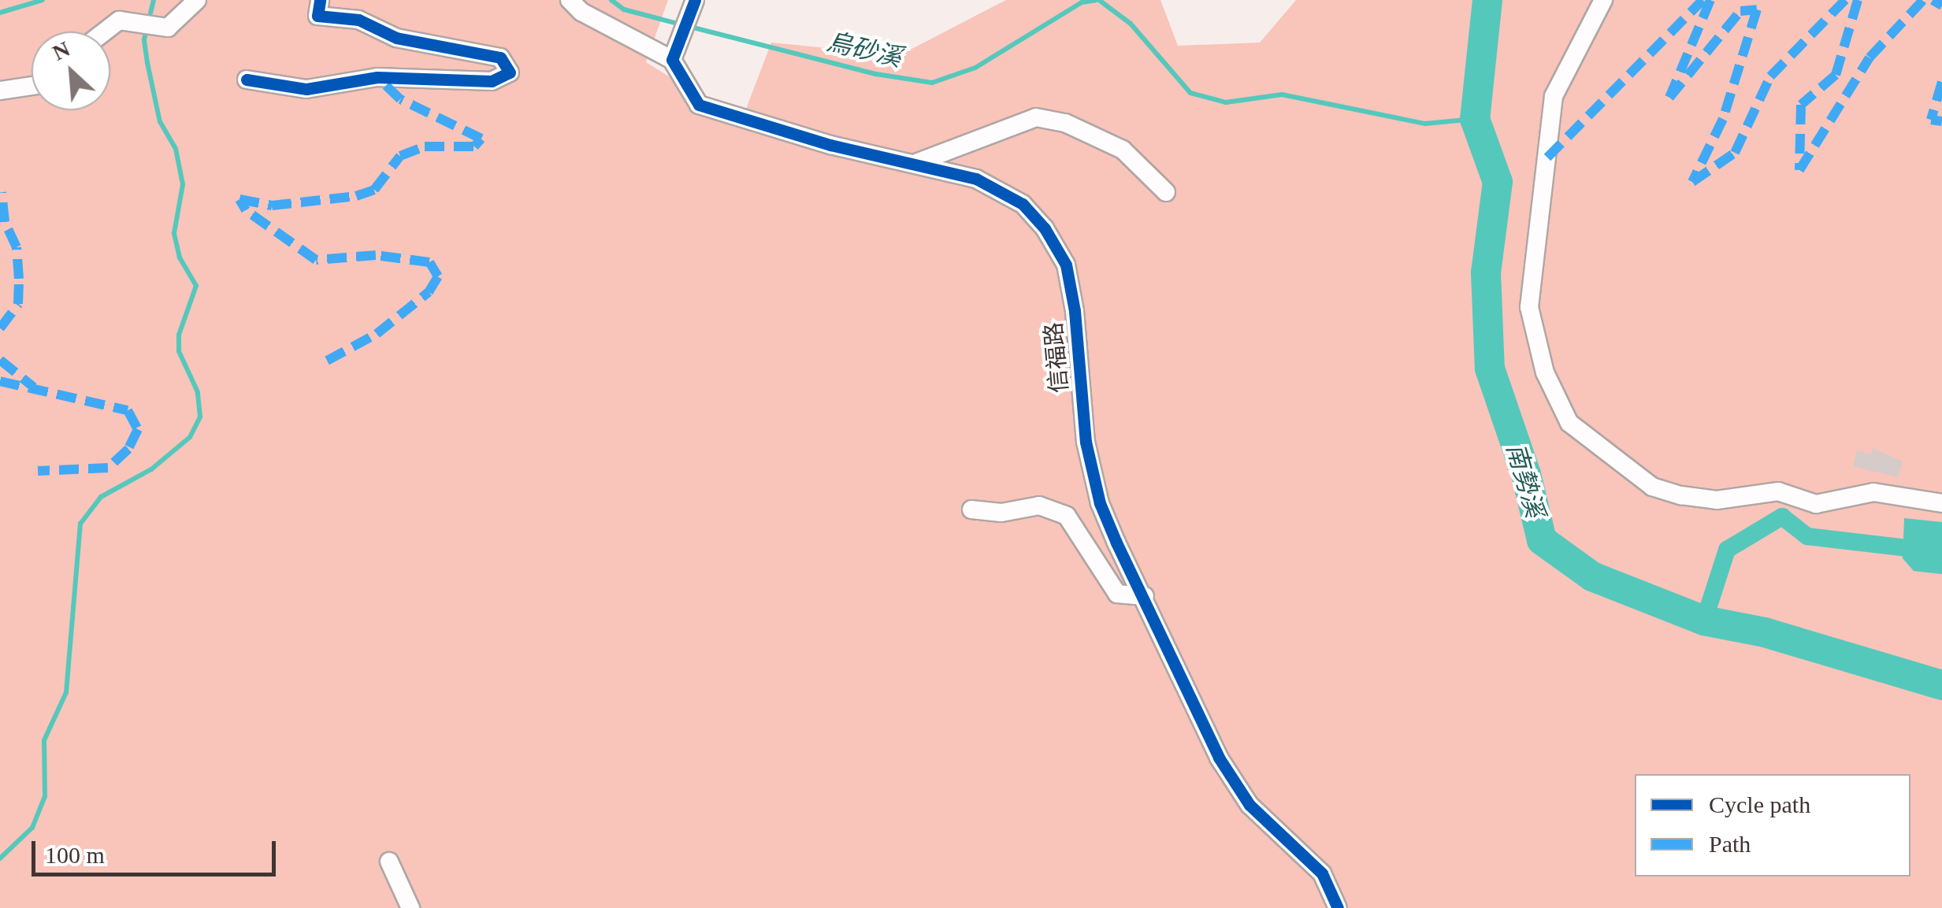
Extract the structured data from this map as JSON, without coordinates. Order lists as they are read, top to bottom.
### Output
{
  "streets": {
    "street": ["信福路"]
  },
  "water": ["烏砂溪", "南勢溪"],
  "legend": ["Cycle path", "Path"],
  "scale_bar": "100 m",
  "north": "top left"
}
